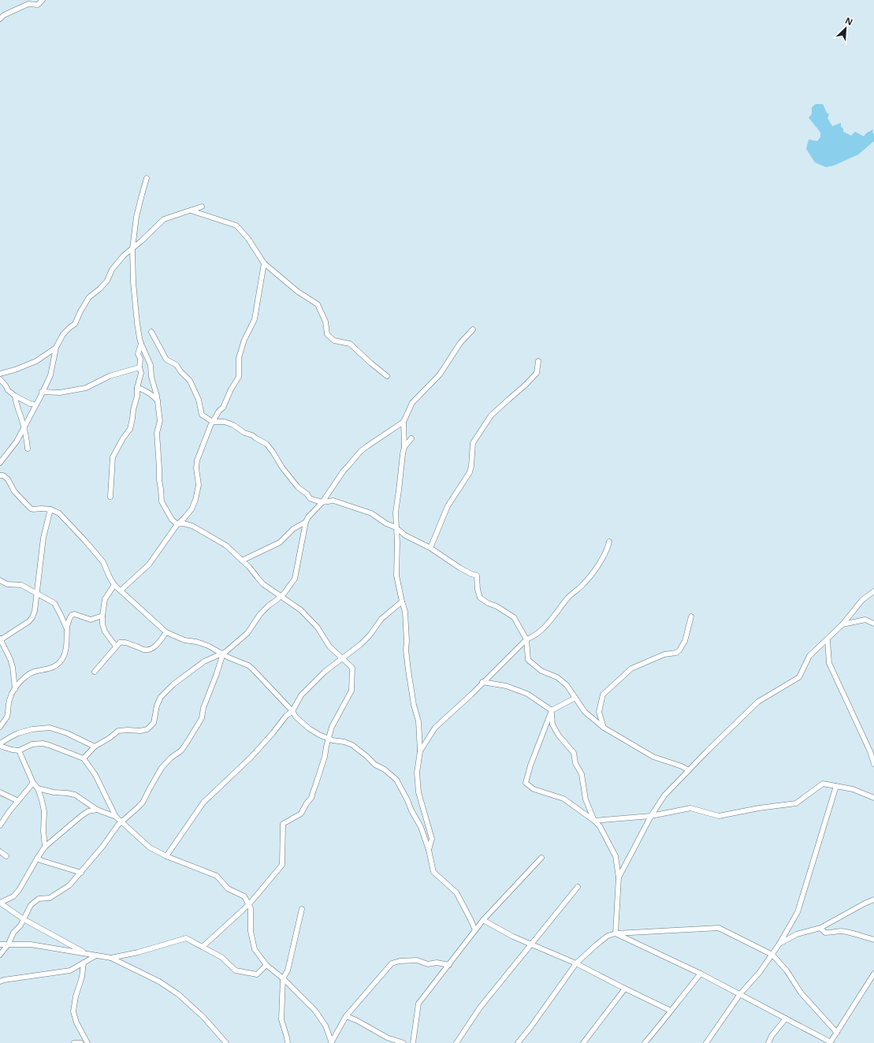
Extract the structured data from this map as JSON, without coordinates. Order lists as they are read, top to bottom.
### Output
{
  "north": "top right"
}
